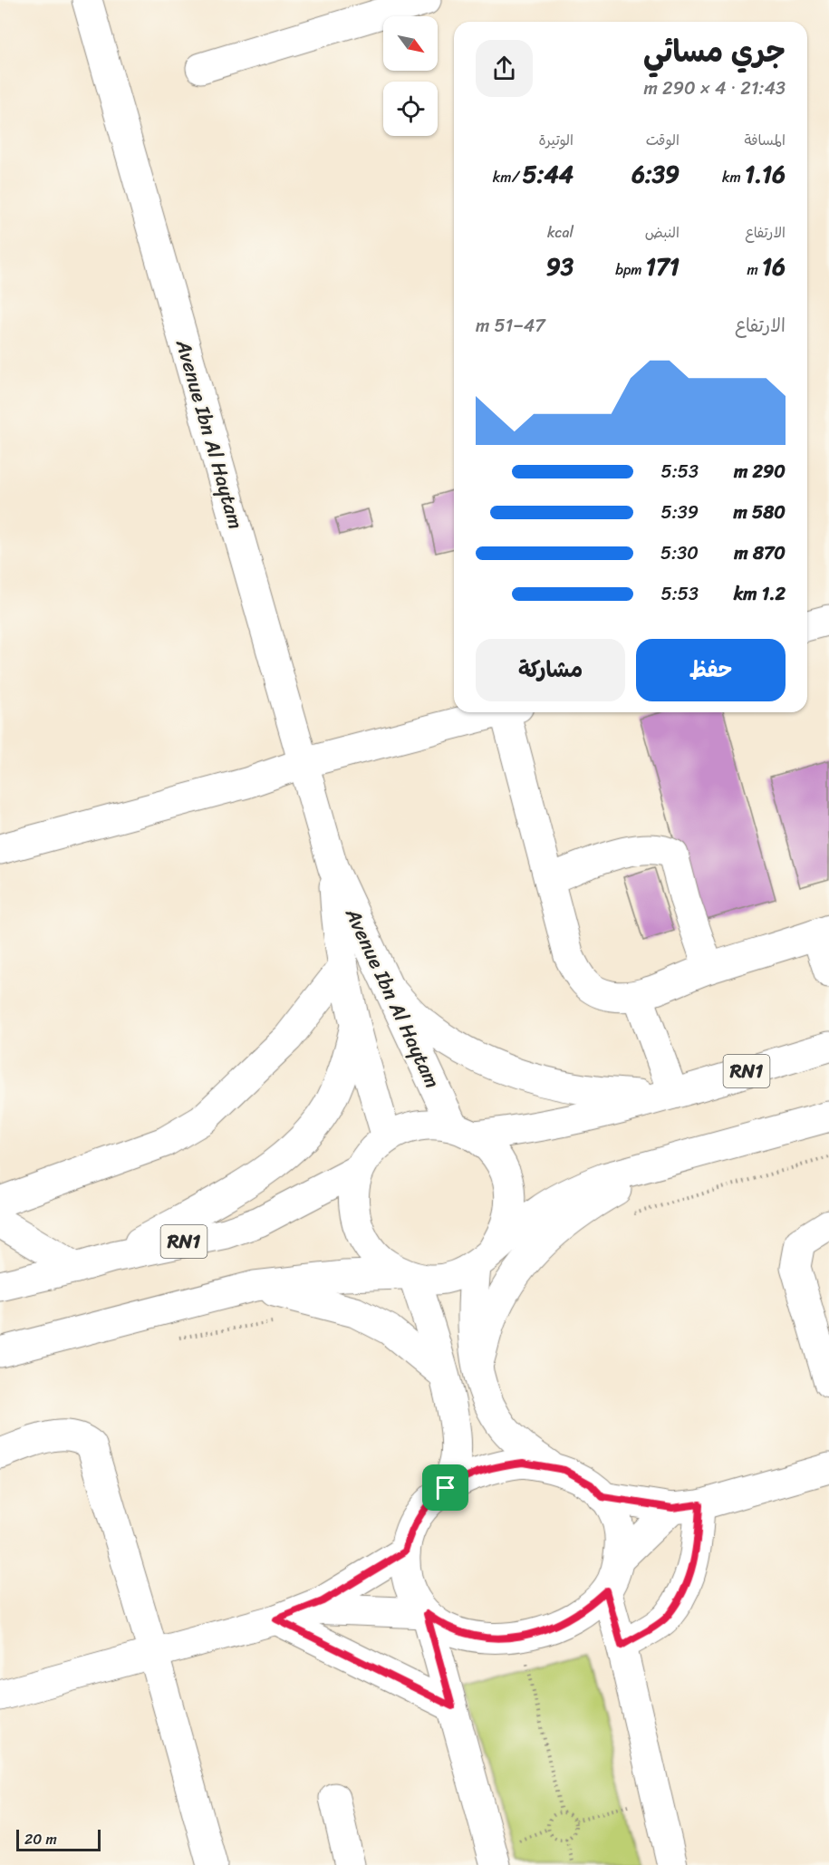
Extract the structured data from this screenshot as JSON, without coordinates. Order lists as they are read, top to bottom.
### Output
{
  "streets": {
    "main road": ["Avenue Ibn Al Haytam", "RN1"]
  },
  "crossings": [
    ["Avenue Ibn Al Haytam", "RN1"]
  ],
  "scale_bar": "20 m",
  "north": "bottom right",
  "page": {
    "heading": ["جري مسائي", "21:43 · 4 × 290 m"],
    "stats": [
      ["المسافة", "1.16 km"],
      ["الوقت", "6:39"],
      ["الوتيرة", "5:44 /km"],
      ["الارتفاع", "16 m"],
      ["النبض", "171 bpm"],
      ["kcal", "93"]
    ],
    "chart": ["الارتفاع", "47–51 m"],
    "list": [
      {
        "name": "290 m",
        "note": "5:53"
      },
      {
        "name": "580 m",
        "note": "5:39"
      },
      {
        "name": "870 m",
        "note": "5:30"
      },
      {
        "name": "1.2 km",
        "note": "5:53"
      }
    ],
    "buttons": ["حفظ", "مشاركة"],
    "scale": "20 m"
  }
}
